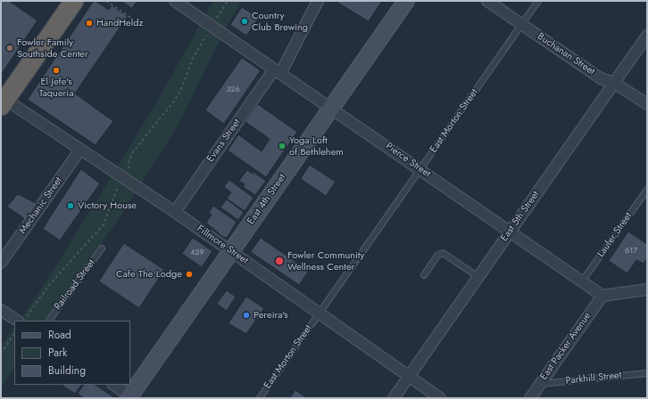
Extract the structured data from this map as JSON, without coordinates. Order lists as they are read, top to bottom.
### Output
{
  "streets": {
    "main road": ["East 4th Street"],
    "street": [
      "Buchanan Street",
      "Evans Street",
      "Pierce Street",
      "Mechanic Street",
      "East 5th Street",
      "Fillmore Street",
      "East Packer Avenue"
    ],
    "lane": [
      "East Morton Street",
      "Laufer Street",
      "Railroad Street",
      "Parkhill Street"
    ]
  },
  "crossings": [
    ["Buchanan Street", "East Morton Street"],
    ["Buchanan Street", "East 5th Street"],
    ["East Morton Street", "Pierce Street"],
    ["East Morton Street", "Fillmore Street"],
    ["Evans Street", "Pierce Street"],
    ["Evans Street", "Fillmore Street"],
    ["Pierce Street", "East 4th Street"],
    ["Pierce Street", "East 5th Street"],
    ["Pierce Street", "Laufer Street"],
    ["Pierce Street", "East Packer Avenue"],
    ["East 4th Street", "Fillmore Street"],
    ["Mechanic Street", "Fillmore Street"],
    ["East 5th Street", "Fillmore Street"],
    ["East Packer Avenue", "Parkhill Street"]
  ],
  "places": [
    "Country Club Brewing",
    "HandHeldz",
    "Fowler Family Southside Center",
    "El Jefe's Taqueria",
    "Yoga Loft of Bethlehem",
    "Victory House",
    "Fowler Community Wellness Center",
    "Cafe The Lodge",
    "Pereira's"
  ],
  "house_numbers": ["326", "617", "429"],
  "legend": ["Road", "Park", "Building"]
}
